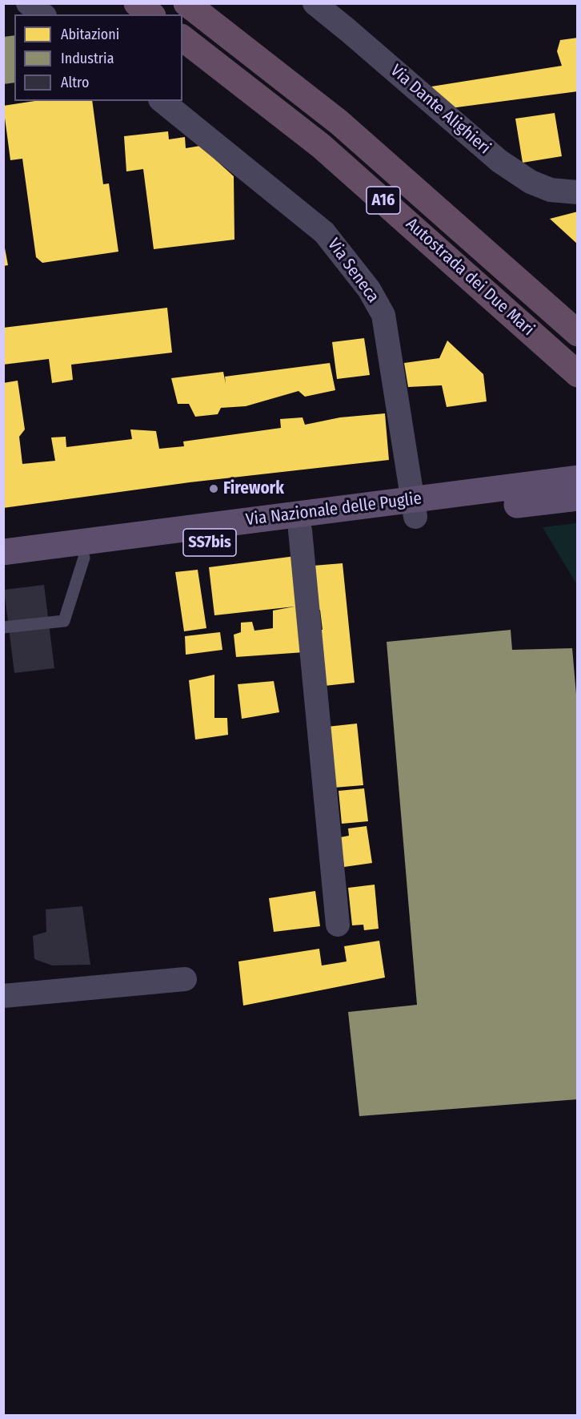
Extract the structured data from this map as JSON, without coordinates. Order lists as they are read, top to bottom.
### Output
{
  "streets": {
    "highway": ["A16", "Autostrada dei Due Mari"],
    "main road": ["Via Nazionale delle Puglie", "SS7bis"],
    "street": ["Via Dante Alighieri", "Via Seneca"]
  },
  "crossings": [
    ["Via Seneca", "Via Nazionale delle Puglie"]
  ],
  "places": ["Firework"],
  "legend": ["Abitazioni", "Industria", "Altro"]
}
